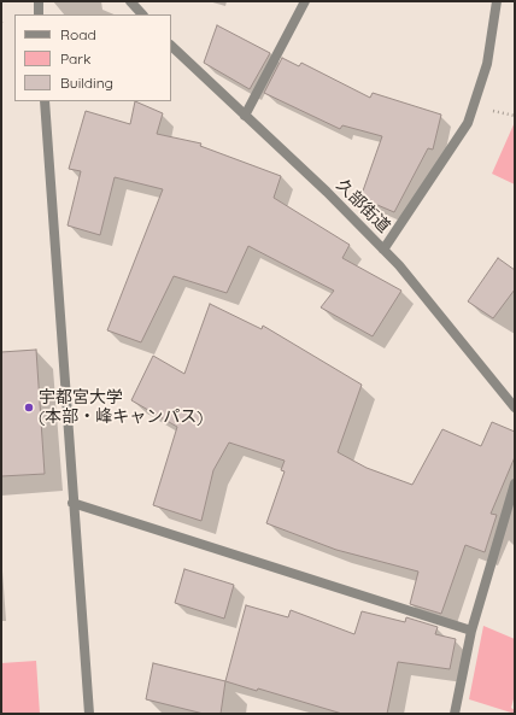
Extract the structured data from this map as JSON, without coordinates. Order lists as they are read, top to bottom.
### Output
{
  "streets": {
    "street": ["久部街道"]
  },
  "places": ["宇都宮大学 (本部・峰キャンパス)"],
  "legend": ["Road", "Park", "Building"]
}
